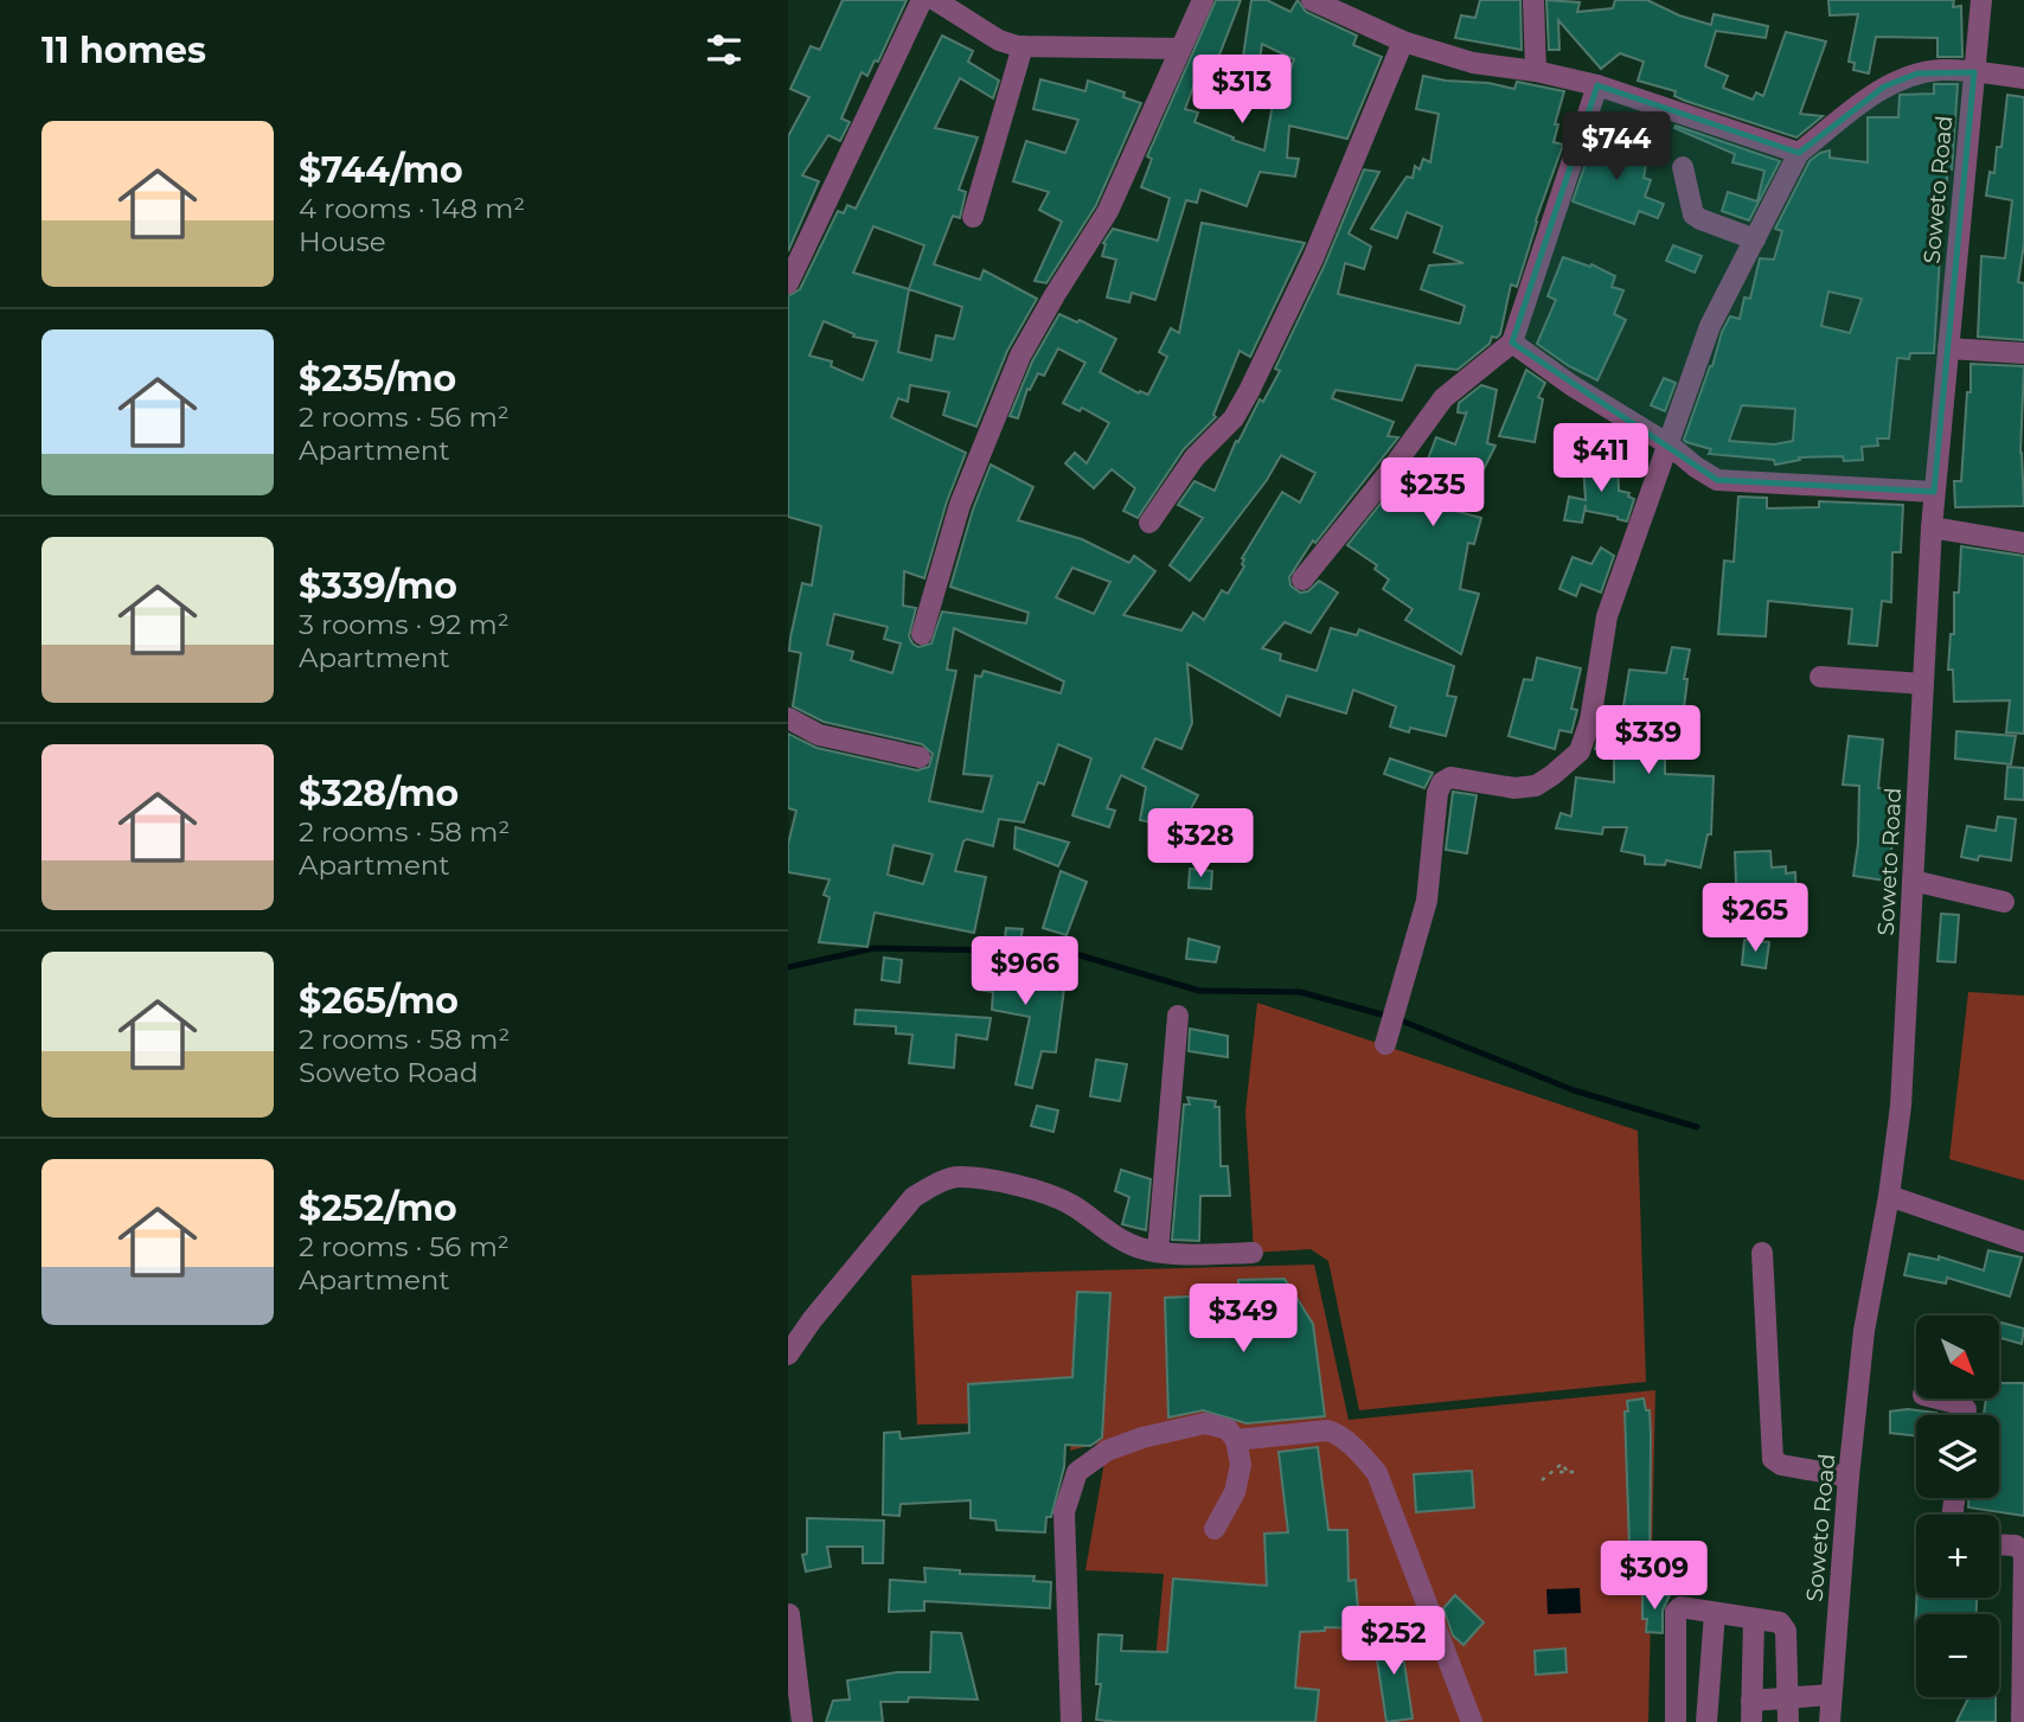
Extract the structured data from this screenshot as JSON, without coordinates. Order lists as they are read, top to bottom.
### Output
{
  "streets": {
    "street": ["Soweto Road"]
  },
  "north": "bottom right",
  "page": {
    "heading": "11 homes",
    "price": [
      "$313",
      "$744",
      "$411",
      "$235",
      "$339",
      "$328",
      "$265",
      "$966",
      "$349",
      "$309",
      "$252"
    ],
    "list": [
      {
        "name": "$744/mo",
        "note": "4 rooms · 148 m² · House"
      },
      {
        "name": "$235/mo",
        "note": "2 rooms · 56 m² · Apartment"
      },
      {
        "name": "$339/mo",
        "note": "3 rooms · 92 m² · Apartment"
      },
      {
        "name": "$328/mo",
        "note": "2 rooms · 58 m² · Apartment"
      },
      {
        "name": "$265/mo",
        "note": "2 rooms · 58 m² · Soweto Road"
      },
      {
        "name": "$252/mo",
        "note": "2 rooms · 56 m² · Apartment"
      }
    ],
    "map_buttons": ["+", "−"]
  }
}
